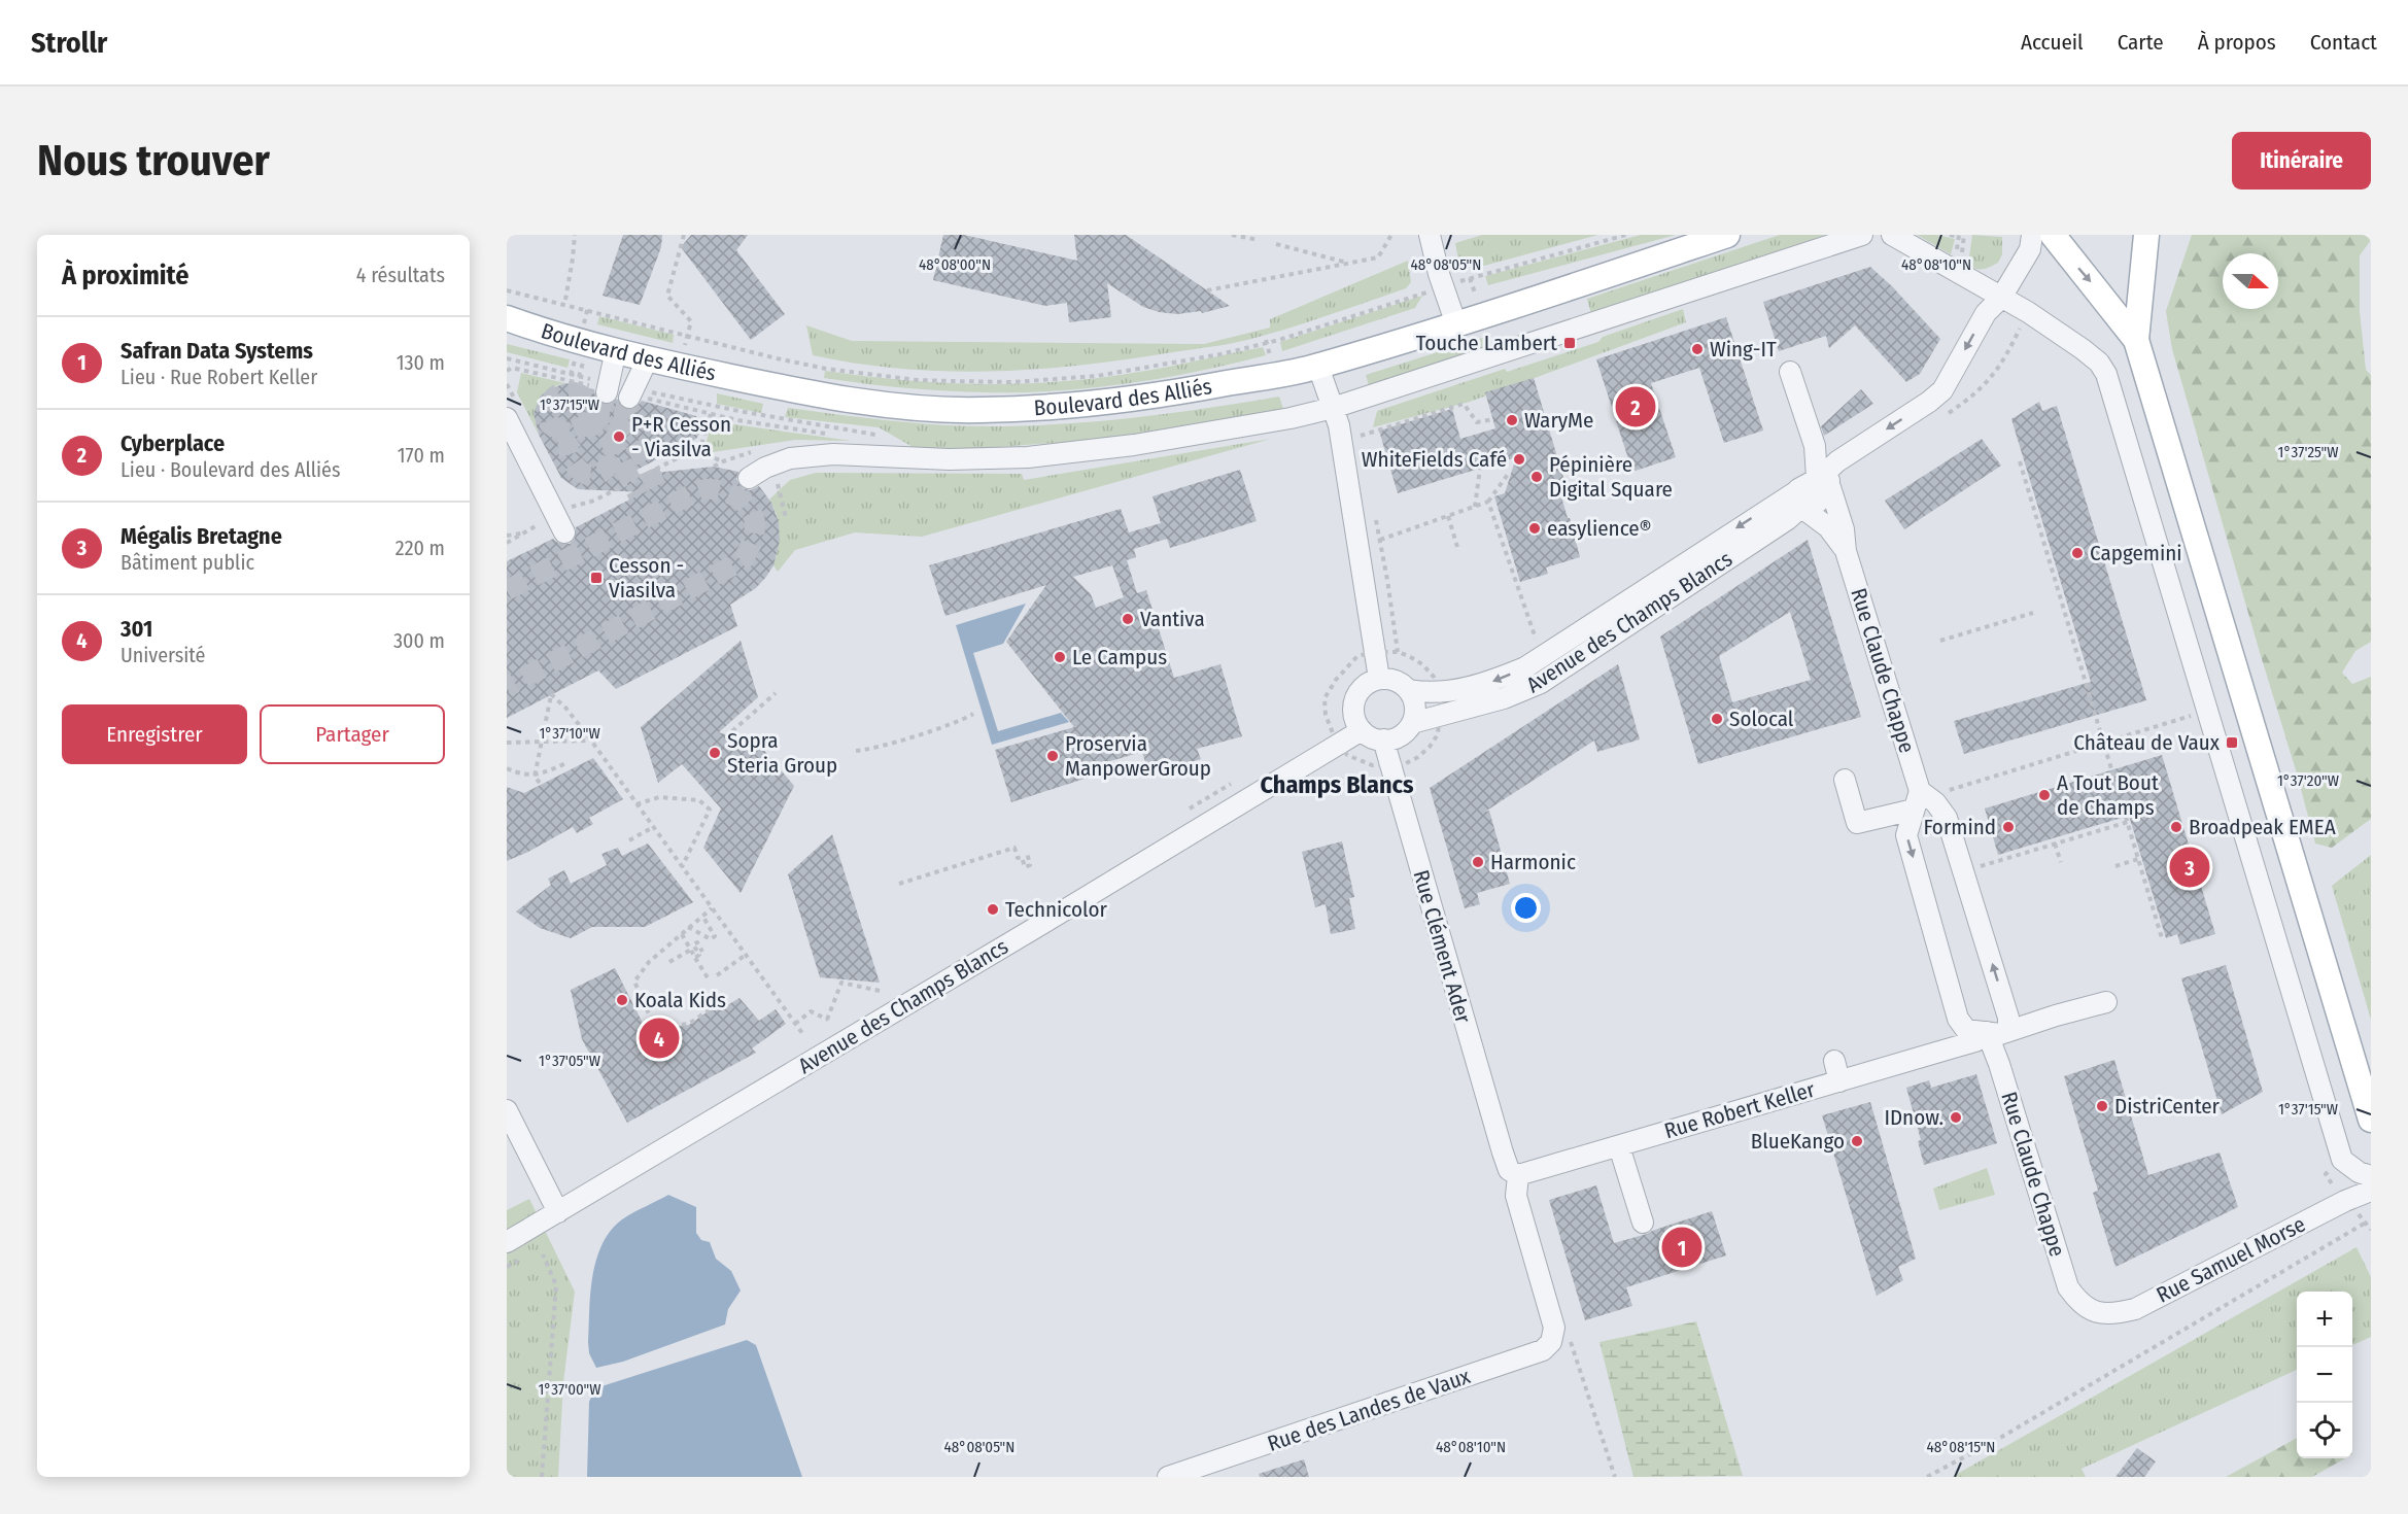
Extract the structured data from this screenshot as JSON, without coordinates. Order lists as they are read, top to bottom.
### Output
{
  "streets": {
    "main road": ["Boulevard des Alliés"],
    "street": [
      "Avenue des Champs Blancs",
      "Rue Claude Chappe",
      "Rue Clément Ader",
      "Rue Robert Keller",
      "Rue Samuel Morse",
      "Rue des Landes de Vaux"
    ]
  },
  "crossings": [
    ["Avenue des Champs Blancs", "Rue Claude Chappe"],
    ["Avenue des Champs Blancs", "Rue Clément Ader"],
    ["Rue Claude Chappe", "Rue Robert Keller"],
    ["Rue Claude Chappe", "Rue Samuel Morse"],
    ["Rue Clément Ader", "Rue Robert Keller"]
  ],
  "districts": ["Champs Blancs"],
  "places": {
    "transit": ["Touche Lambert", "Cesson - Viasilva", "Château de Vaux"],
    "other": [
      "Wing-IT",
      "WaryMe",
      "P+R Cesson - Viasilva",
      "WhiteFields Café",
      "Pépinière Digital Square",
      "easylience®",
      "Capgemini",
      "Vantiva",
      "Le Campus",
      "Solocal",
      "Sopra Steria Group",
      "Proservia ManpowerGroup",
      "A Tout Bout de Champs",
      "Formind",
      "Broadpeak EMEA",
      "Harmonic",
      "Technicolor",
      "Koala Kids",
      "DistriCenter",
      "IDnow.",
      "BlueKango"
    ]
  },
  "north": "right",
  "page": {
    "header": "Strollr",
    "nav": [
      "Accueil",
      "Carte",
      "À propos",
      "Contact"
    ],
    "buttons": [
      "Itinéraire",
      ["Enregistrer", "Partager"]
    ],
    "title": "Nous trouver",
    "heading": ["À proximité", "4 résultats"],
    "list": [
      {
        "mark": "1",
        "name": "Safran Data Systems",
        "note": "Lieu · Rue Robert Keller",
        "value": "130 m"
      },
      {
        "mark": "2",
        "name": "Cyberplace",
        "note": "Lieu · Boulevard des Alliés",
        "value": "170 m"
      },
      {
        "mark": "3",
        "name": "Mégalis Bretagne",
        "note": "Bâtiment public",
        "value": "220 m"
      },
      {
        "mark": "4",
        "name": "301",
        "note": "Université",
        "value": "300 m"
      }
    ],
    "pins": [
      "2",
      "3",
      "4",
      "1"
    ],
    "map_buttons": ["+", "−"]
  },
  "coordinates": [
    "48°08'00\"N",
    "48°08'05\"N",
    "48°08'10\"N",
    "1°37'15\"W",
    "1°37'25\"W",
    "1°37'10\"W",
    "1°37'20\"W",
    "1°37'05\"W",
    "1°37'00\"W",
    "48°08'15\"N"
  ]
}
